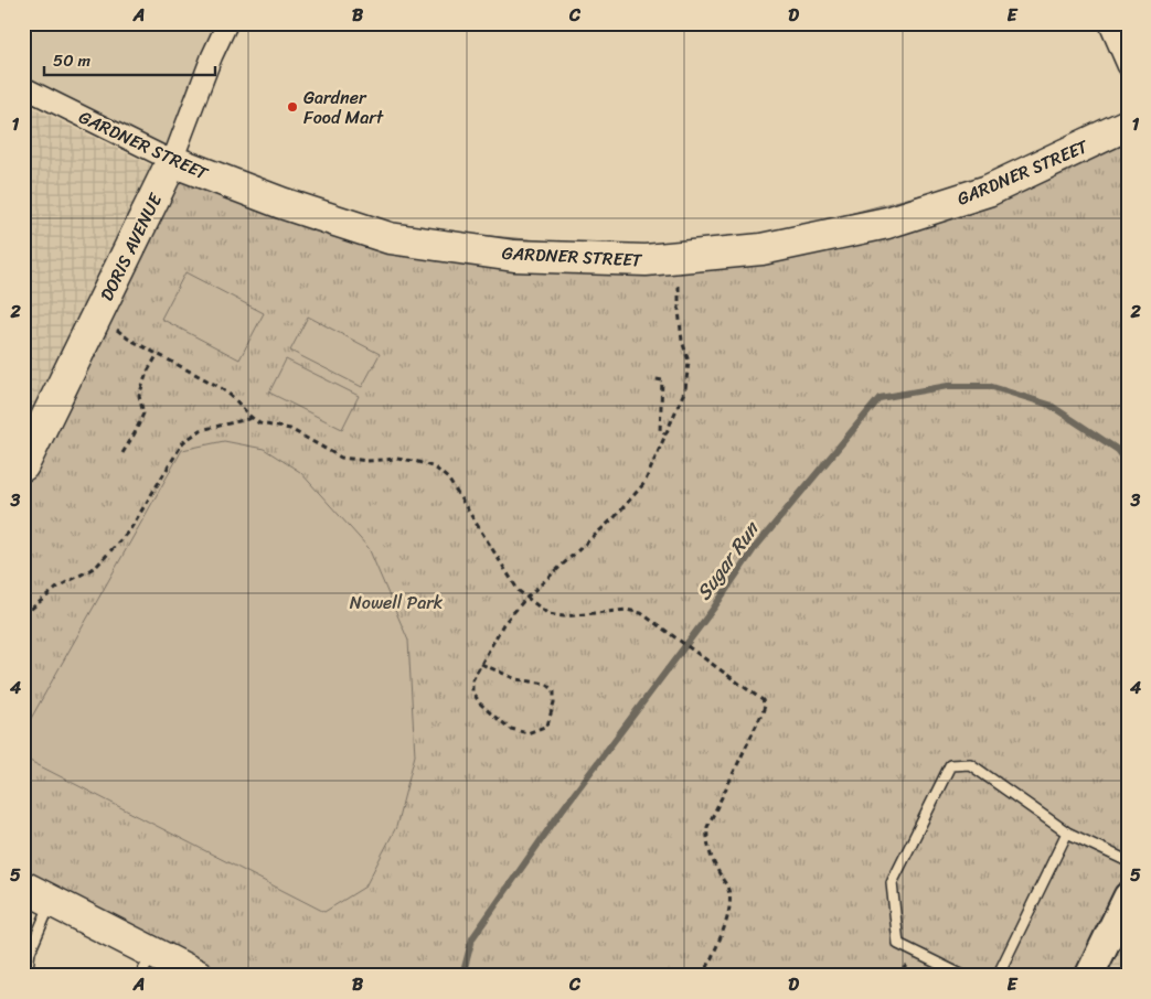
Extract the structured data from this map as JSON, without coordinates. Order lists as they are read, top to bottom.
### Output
{
  "streets": {
    "main road": ["GARDNER STREET", "DORIS AVENUE"]
  },
  "crossings": [
    ["GARDNER STREET", "DORIS AVENUE"]
  ],
  "water": ["Sugar Run"],
  "parks": ["Nowell Park"],
  "places": ["Gardner Food Mart"],
  "scale_bar": "50 m",
  "grid": {
    "columns": [
      "A",
      "B",
      "C",
      "D",
      "E"
    ],
    "rows": [
      "1",
      "2",
      "3",
      "4",
      "5"
    ]
  }
}
